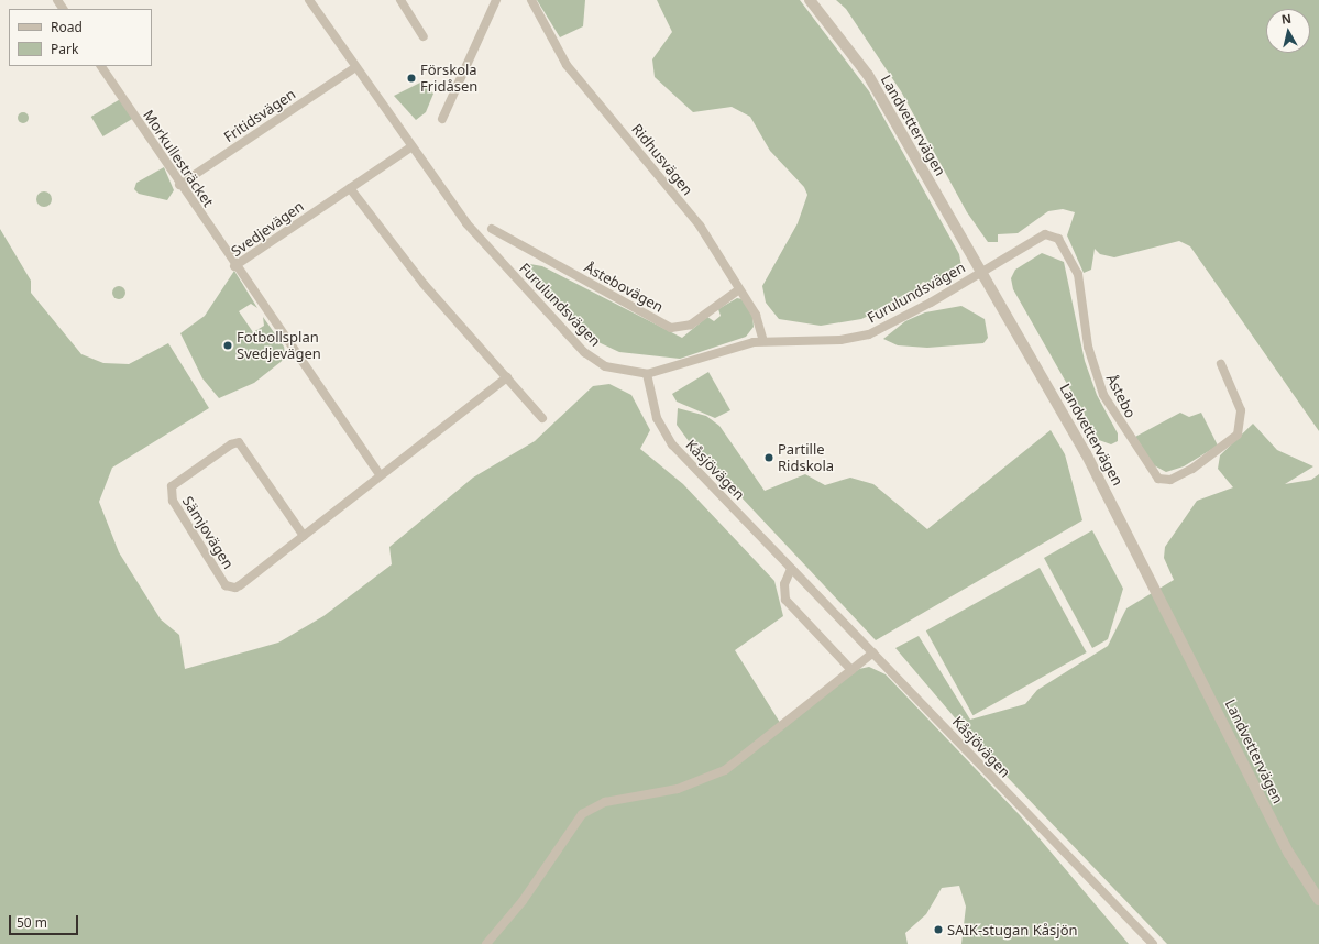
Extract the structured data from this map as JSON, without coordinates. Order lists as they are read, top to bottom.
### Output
{
  "streets": {
    "street": [
      "Fritidsvägen",
      "Landvettervägen",
      "Morkullesträcket",
      "Ridhusvägen",
      "Svedjevägen",
      "Åstebovägen",
      "Furulundsvägen",
      "Åstebo",
      "Kåsjövägen",
      "Sämjovägen"
    ]
  },
  "crossings": [
    ["Fritidsvägen", "Morkullesträcket"],
    ["Fritidsvägen", "Furulundsvägen"],
    ["Landvettervägen", "Furulundsvägen"],
    ["Landvettervägen", "Åstebo"],
    ["Morkullesträcket", "Svedjevägen"],
    ["Ridhusvägen", "Åstebovägen"],
    ["Ridhusvägen", "Furulundsvägen"],
    ["Svedjevägen", "Furulundsvägen"],
    ["Svedjevägen", "Sämjovägen"],
    ["Furulundsvägen", "Åstebo"],
    ["Furulundsvägen", "Kåsjövägen"]
  ],
  "places": [
    "Förskola Fridåsen",
    "Fotbollsplan Svedjevägen",
    "Partille Ridskola",
    "SAIK-stugan Kåsjön"
  ],
  "legend": ["Road", "Park"],
  "scale_bar": "50 m",
  "north": "top"
}
